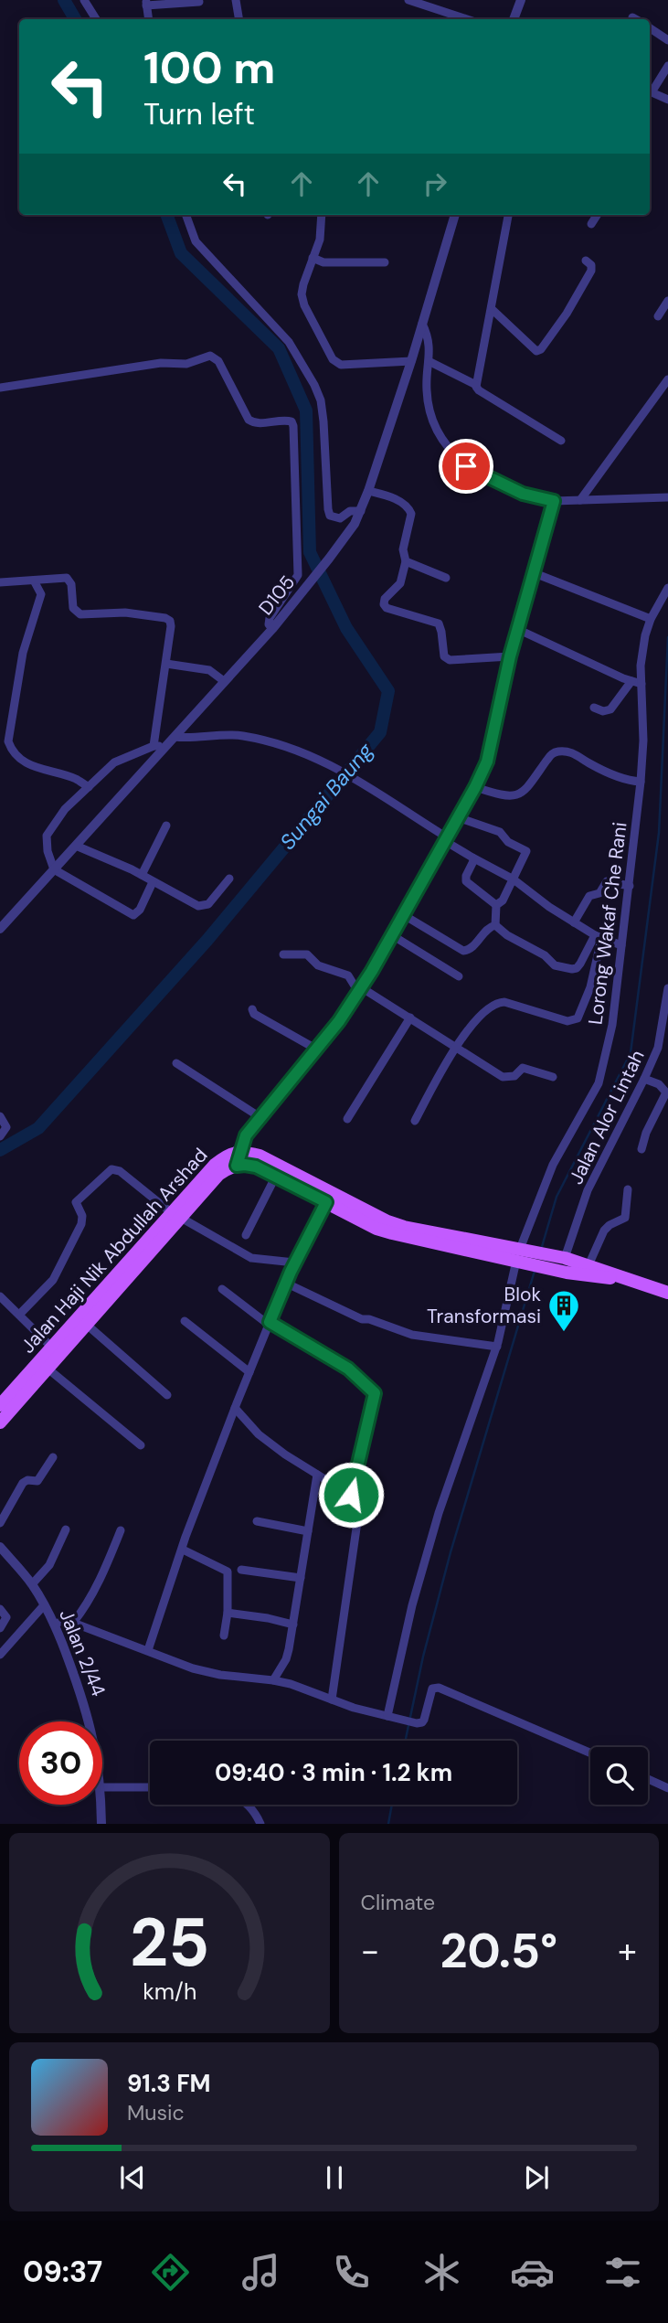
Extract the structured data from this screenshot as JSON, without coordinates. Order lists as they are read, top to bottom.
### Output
{
  "streets": {
    "main road": ["Jalan Haji Nik Abdullah Arshad"],
    "street": [
      "D105",
      "Lorong Wakaf Che Rani",
      "Jalan Alor Lintah",
      "Jalan 2/44"
    ]
  },
  "crossings": [
    ["Lorong Wakaf Che Rani", "Jalan Haji Nik Abdullah Arshad"],
    ["Jalan Alor Lintah", "Jalan Haji Nik Abdullah Arshad"]
  ],
  "water": ["Sungai Baung"],
  "places": {
    "building": ["Blok Transformasi"]
  },
  "page": {
    "turn": ["100 m", "Turn left"],
    "limit": "30",
    "trip": "09:40 · 3 min · 1.2 km",
    "tile": "Climate",
    "heat": ["−", "20.5°", "+"],
    "song": ["91.3 FM", "Music"],
    "tabs": "09:37",
    "gauge": ["25", "km/h"]
  }
}
